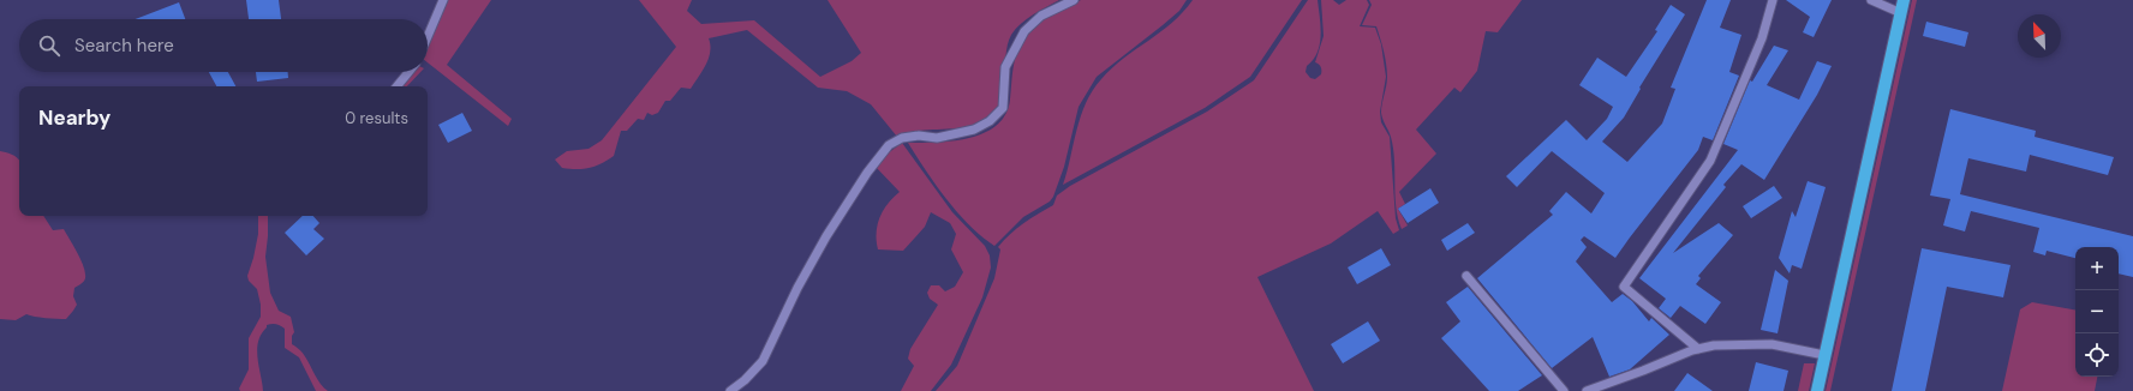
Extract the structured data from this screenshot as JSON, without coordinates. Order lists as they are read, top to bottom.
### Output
{
  "north": "top left",
  "page": {
    "search": "Search here",
    "heading": ["Nearby", "0 results"],
    "map_buttons": ["+", "−"]
  }
}
